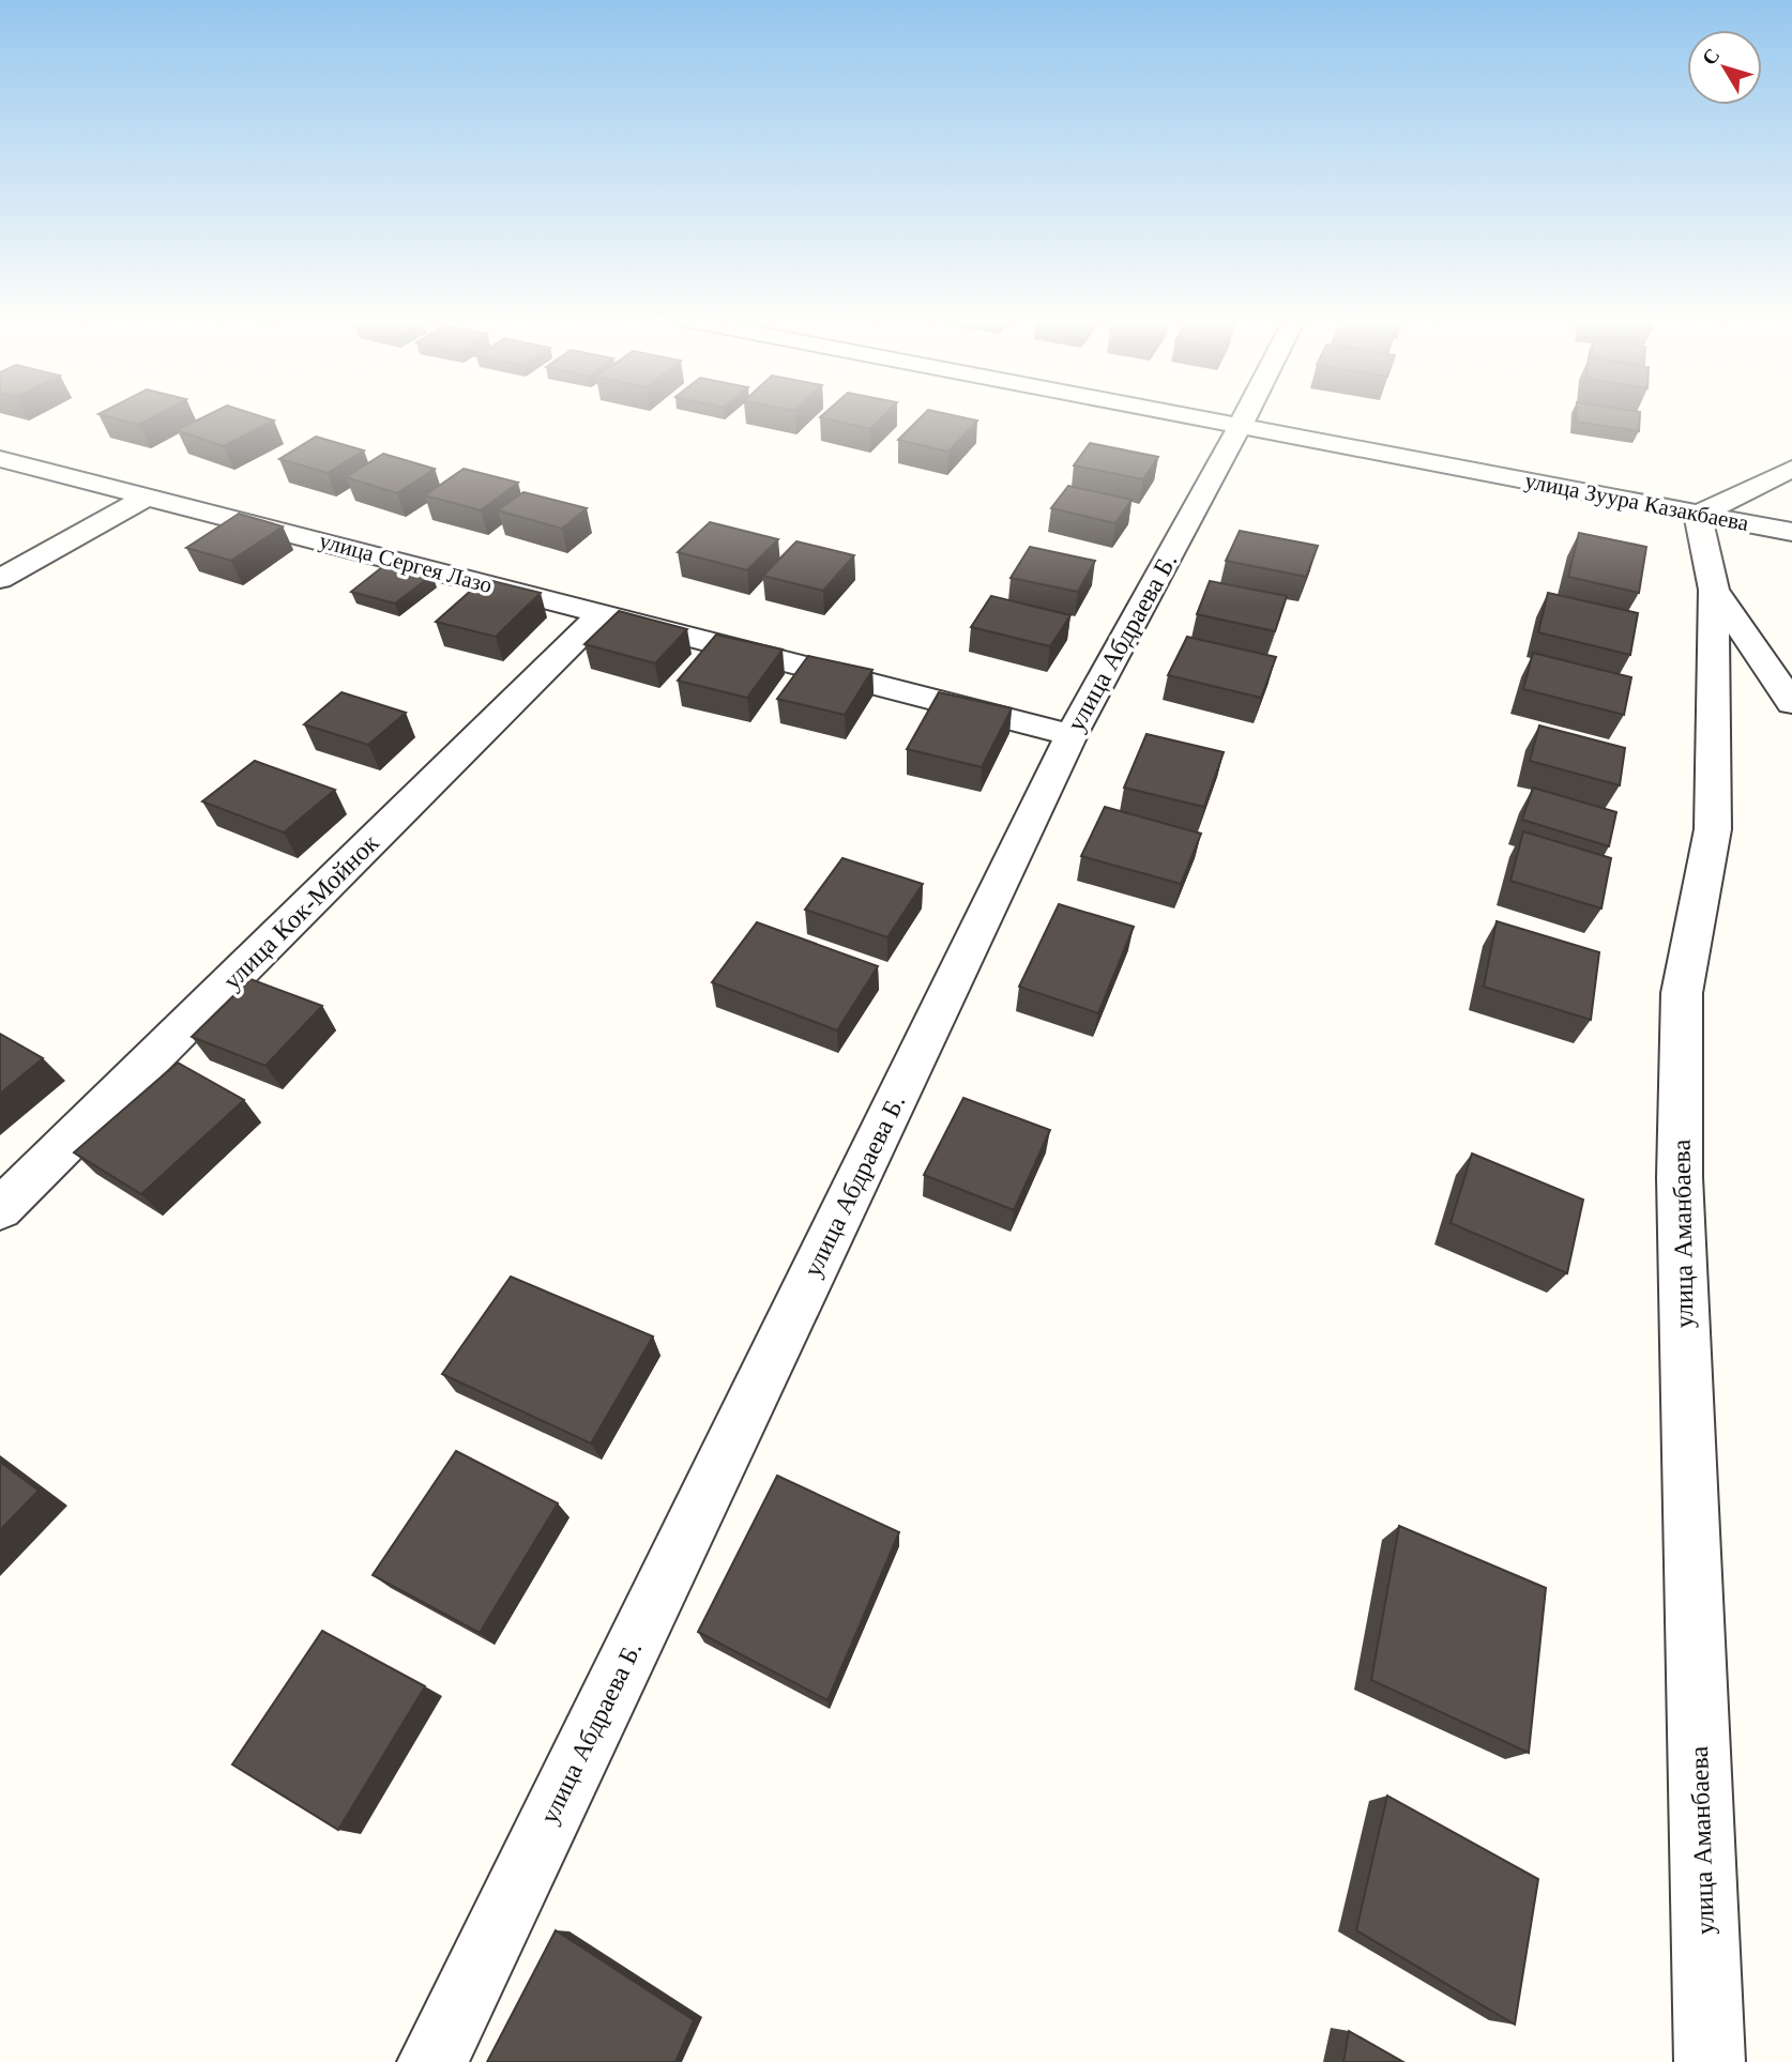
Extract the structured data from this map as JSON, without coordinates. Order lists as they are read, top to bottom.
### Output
{
  "streets": {
    "street": [
      "улица Зуура Казакбаева",
      "улица Сергея Лазо",
      "улица Абдраева Б.",
      "улица Кок-Мойнок",
      "улица Аманбаева"
    ]
  },
  "crossings": [
    ["улица Зуура Казакбаева", "улица Абдраева Б."],
    ["улица Зуура Казакбаева", "улица Аманбаева"],
    ["улица Сергея Лазо", "улица Абдраева Б."],
    ["улица Сергея Лазо", "улица Кок-Мойнок"]
  ],
  "north": "top left"
}
